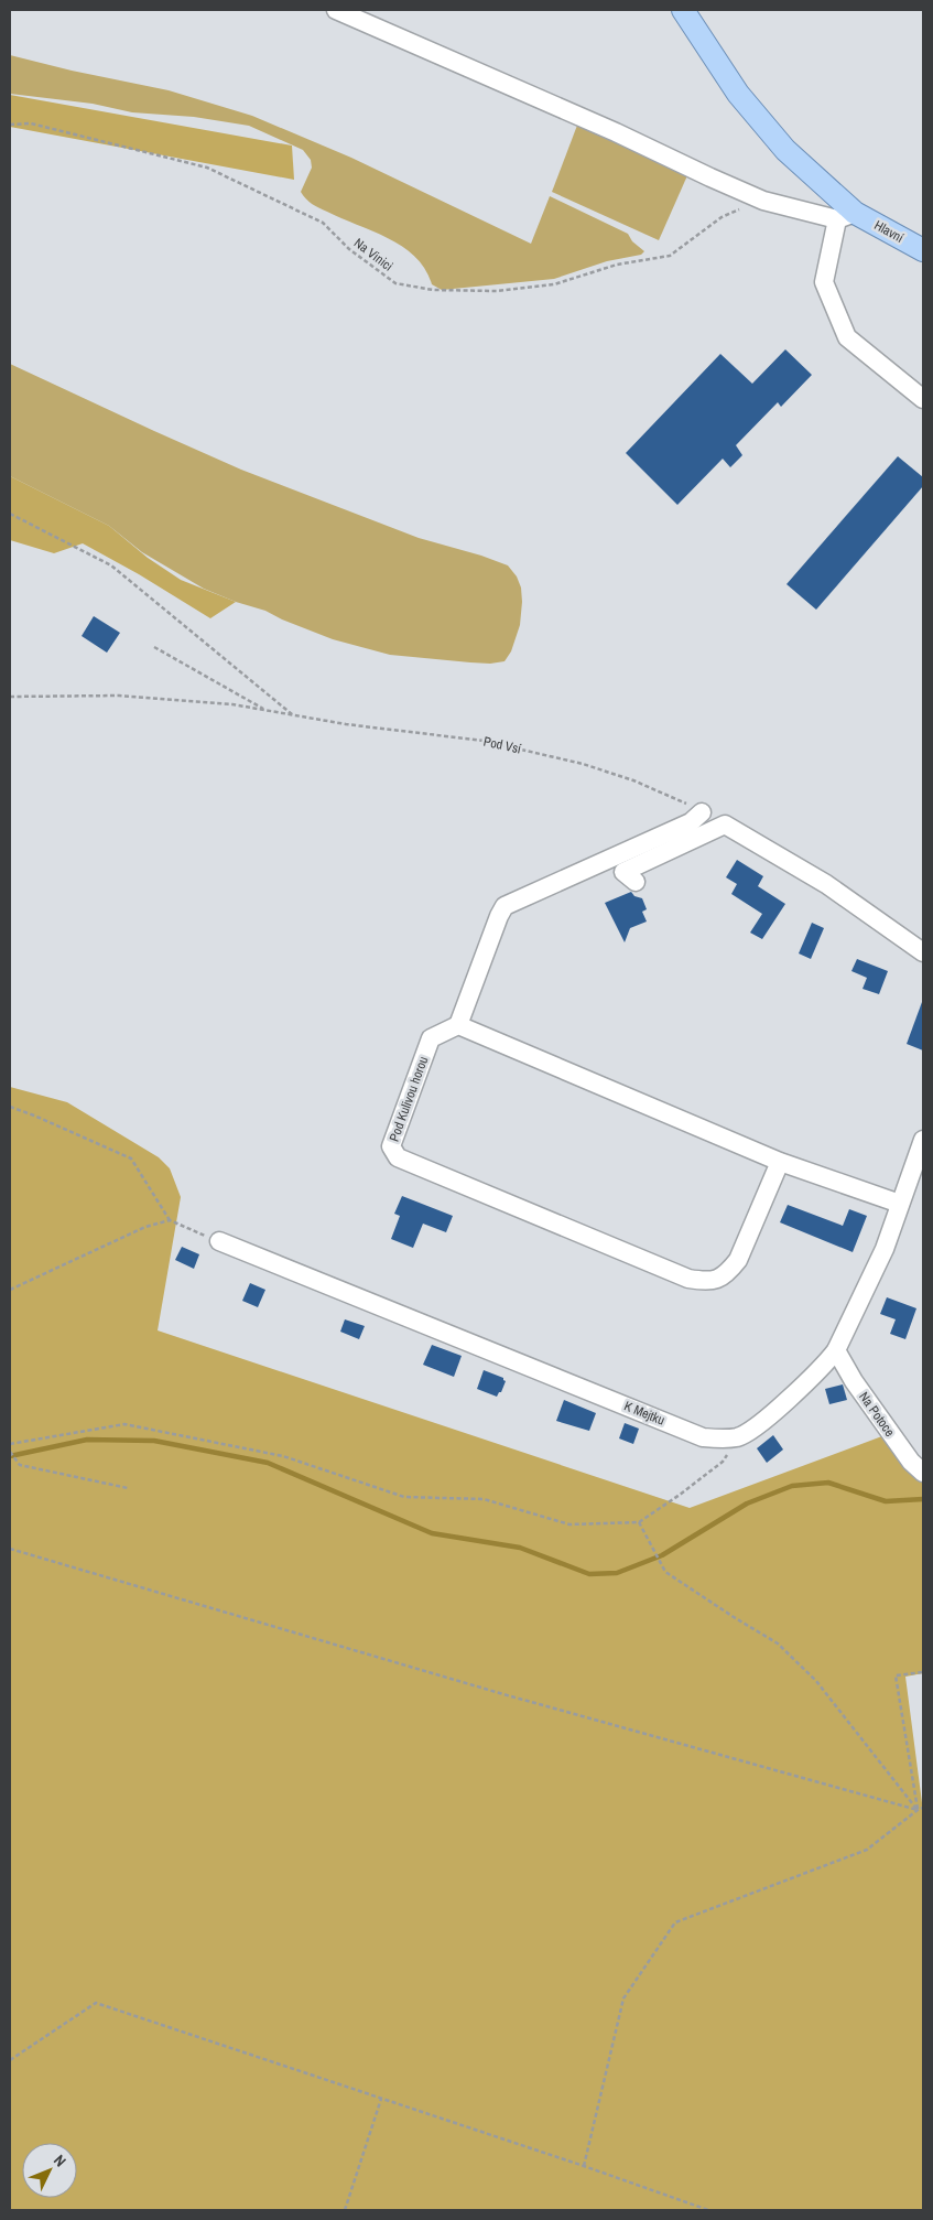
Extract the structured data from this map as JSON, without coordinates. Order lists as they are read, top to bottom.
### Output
{
  "streets": {
    "main road": ["Hlavní"],
    "street": ["Pod Kulivou horou", "K Mejtku", "Na Potoce"],
    "path": ["Na Vinici", "Pod Vsí"]
  },
  "north": "top right"
}
